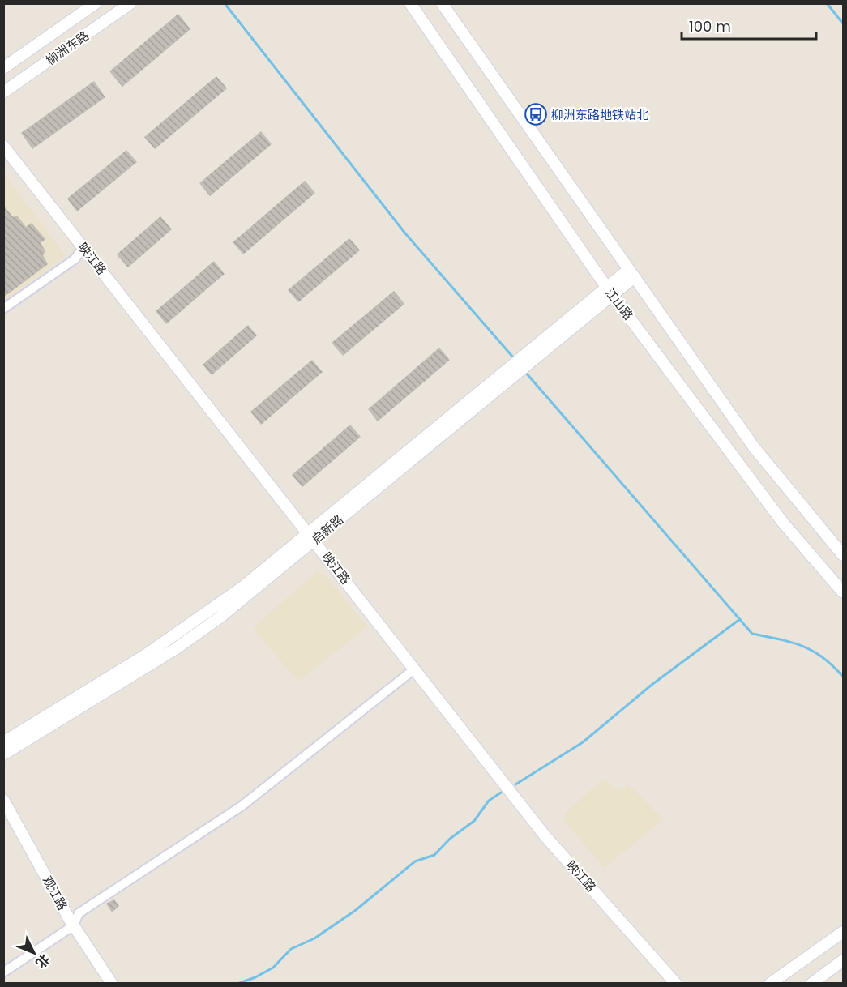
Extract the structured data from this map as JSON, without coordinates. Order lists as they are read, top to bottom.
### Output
{
  "streets": {
    "street": [
      "柳洲东路",
      "映江路",
      "江山路",
      "启新路",
      "观江路"
    ]
  },
  "crossings": [
    ["映江路", "启新路"],
    ["江山路", "启新路"]
  ],
  "places": {
    "bus stop": ["柳洲东路地铁站北"]
  },
  "scale_bar": "100 m",
  "north": "bottom right"
}
